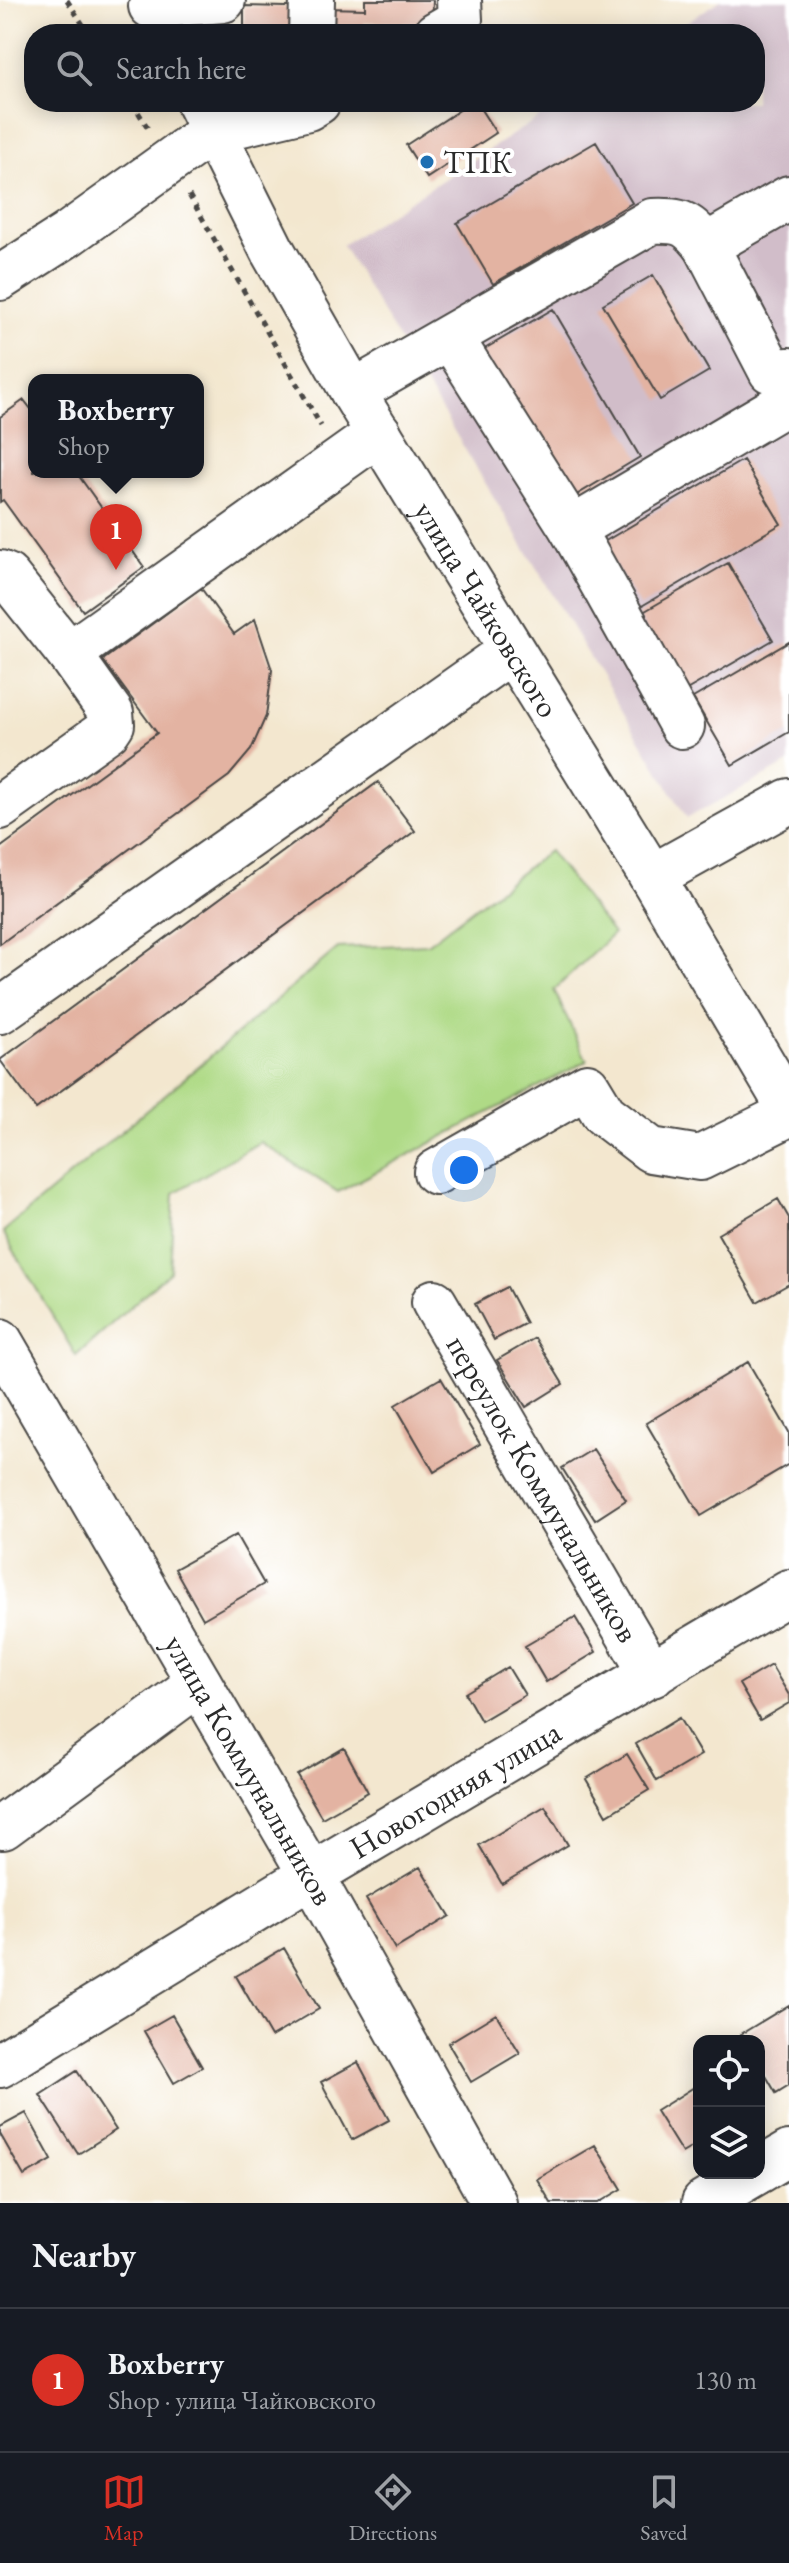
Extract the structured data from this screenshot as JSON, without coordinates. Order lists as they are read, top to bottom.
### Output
{
  "streets": {
    "street": [
      "улица Чайковского",
      "переулок Коммунальников",
      "улица Коммунальников",
      "Новогодняя улица"
    ]
  },
  "crossings": [
    ["переулок Коммунальников", "Новогодняя улица"],
    ["улица Коммунальников", "Новогодняя улица"]
  ],
  "places": ["ТПК"],
  "page": {
    "search": "Search here",
    "popup": ["Boxberry", "Shop"],
    "pins": "1",
    "heading": "Nearby",
    "list": [
      {
        "mark": "1",
        "name": "Boxberry",
        "note": "Shop · улица Чайковского",
        "value": "130 m"
      }
    ],
    "nav": ["Map", "Directions", "Saved"]
  }
}
